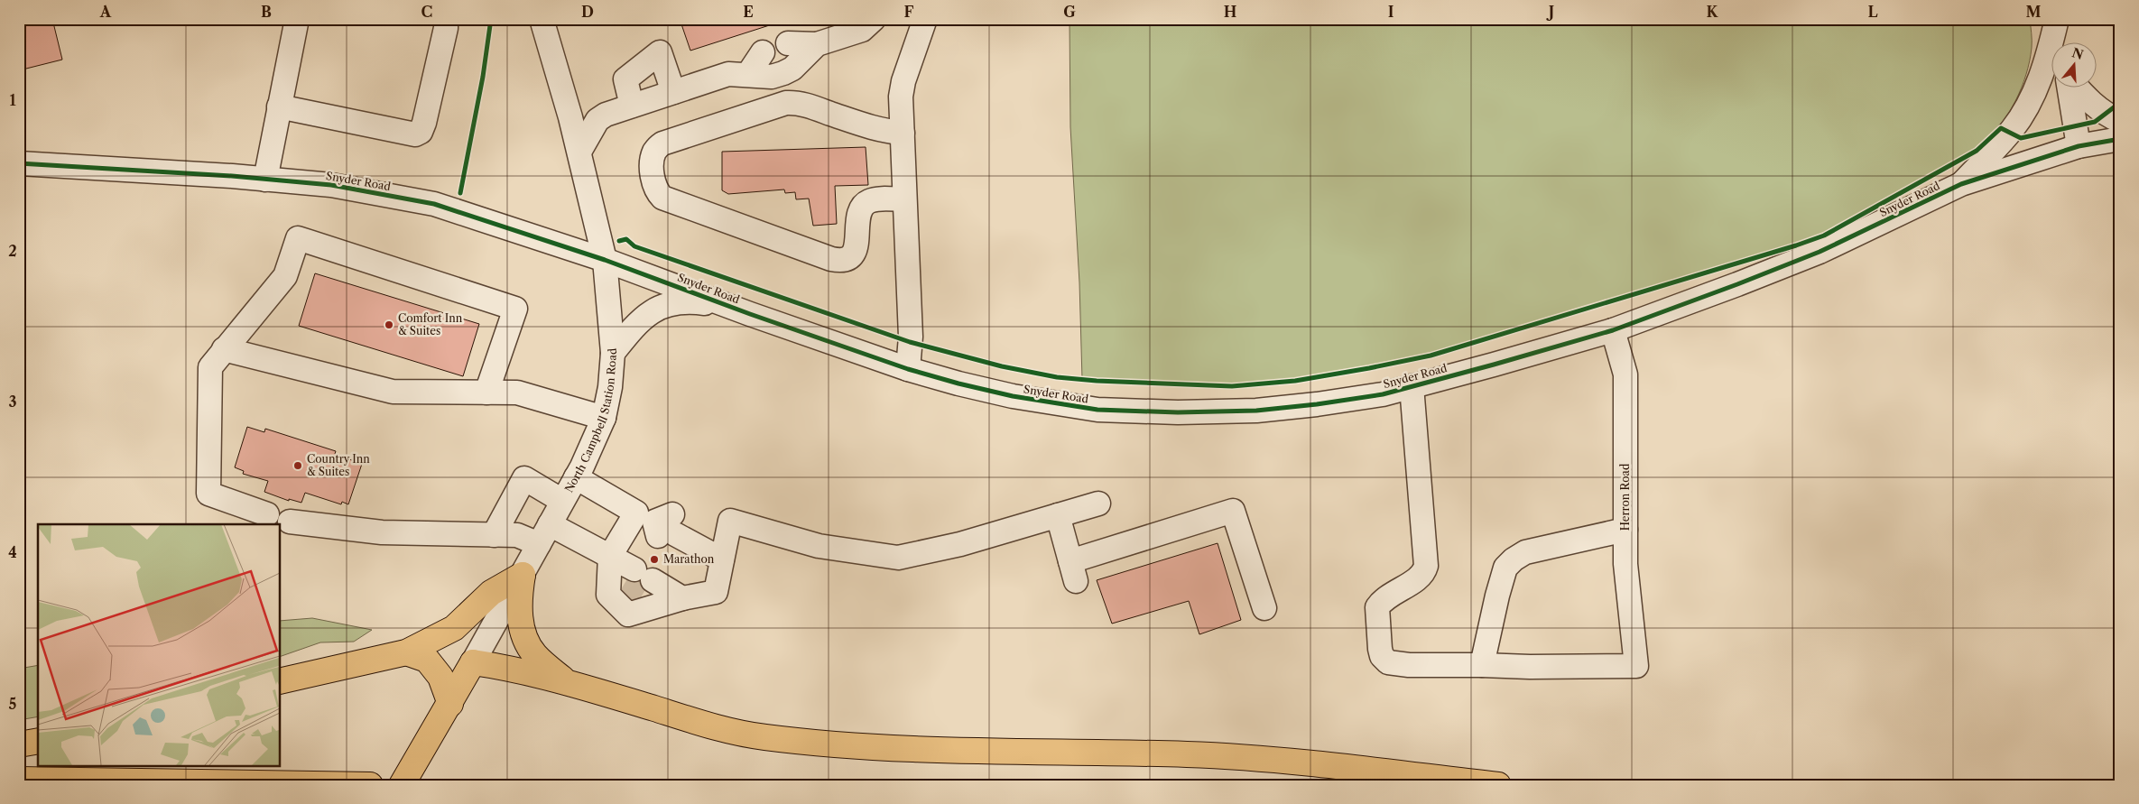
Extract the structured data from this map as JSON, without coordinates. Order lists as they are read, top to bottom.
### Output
{
  "streets": {
    "main road": ["North Campbell Station Road"],
    "street": ["Snyder Road", "Herron Road"]
  },
  "crossings": [
    ["Snyder Road", "North Campbell Station Road"],
    ["Snyder Road", "Herron Road"]
  ],
  "places": ["Comfort Inn & Suites", "Country Inn & Suites", "Marathon"],
  "north": "top",
  "grid": {
    "columns": [
      "A",
      "B",
      "C",
      "D",
      "E",
      "F",
      "G",
      "H",
      "I",
      "J",
      "K",
      "L",
      "M"
    ],
    "rows": [
      "1",
      "2",
      "3",
      "4",
      "5"
    ]
  }
}
